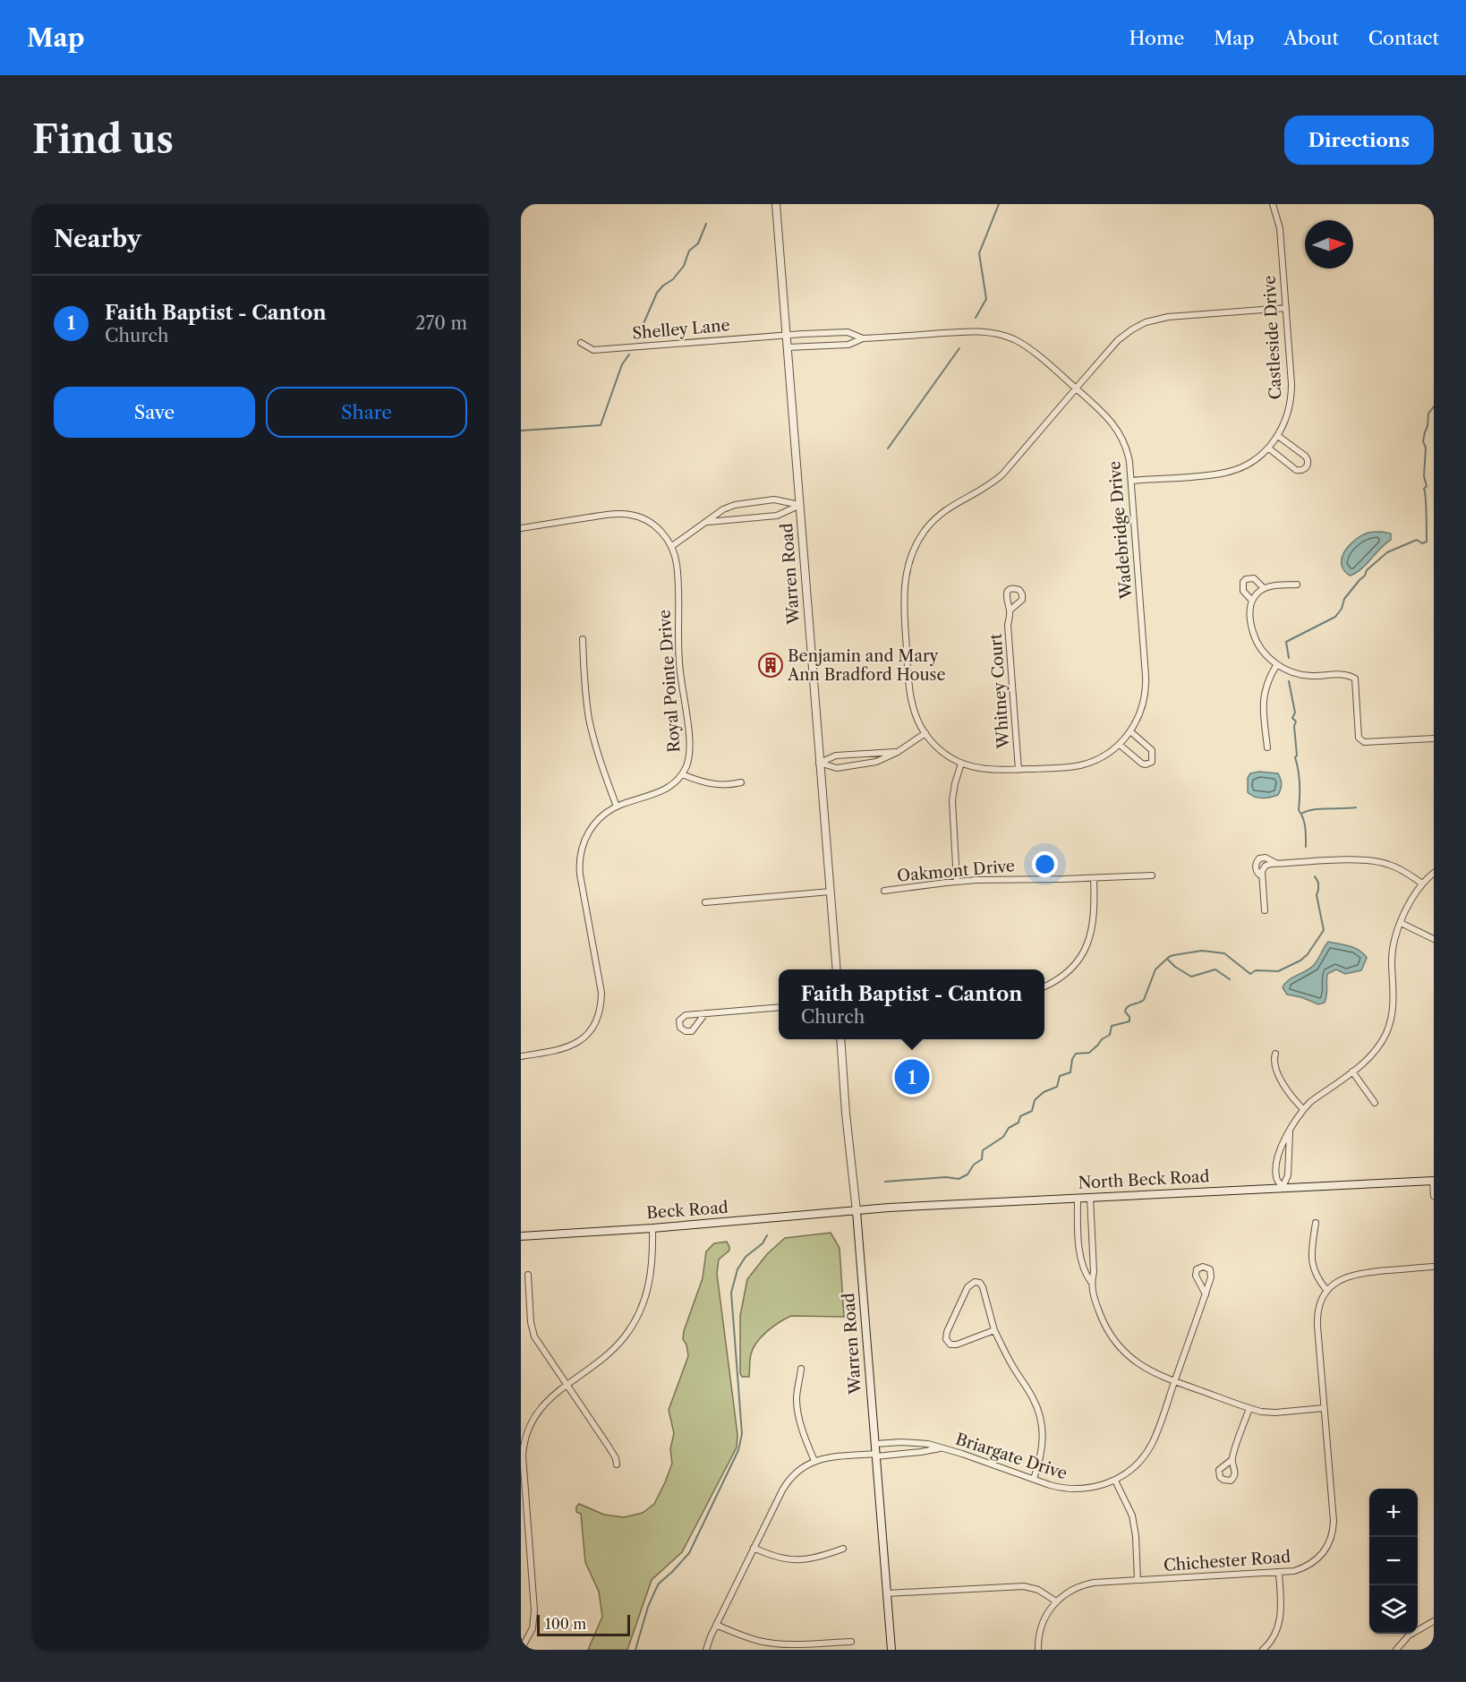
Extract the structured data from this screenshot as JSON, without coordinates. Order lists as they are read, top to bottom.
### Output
{
  "streets": {
    "main road": ["Warren Road", "North Beck Road", "Beck Road"],
    "street": [
      "Shelley Lane",
      "Castleside Drive",
      "Wadebridge Drive",
      "Royal Pointe Drive",
      "Whitney Court",
      "Oakmont Drive",
      "Briargate Drive",
      "Chichester Road"
    ]
  },
  "crossings": [
    ["Shelley Lane", "Wadebridge Drive"],
    ["Shelley Lane", "Warren Road"],
    ["Castleside Drive", "Wadebridge Drive"],
    ["Wadebridge Drive", "Warren Road"],
    ["Wadebridge Drive", "Whitney Court"],
    ["Warren Road", "North Beck Road"],
    ["Warren Road", "Beck Road"],
    ["Warren Road", "Briargate Drive"],
    ["North Beck Road", "Beck Road"]
  ],
  "places": {
    "building": ["Benjamin and Mary Ann Bradford House"]
  },
  "scale_bar": "100 m",
  "north": "right",
  "page": {
    "header": "Map",
    "nav": [
      "Home",
      "Map",
      "About",
      "Contact"
    ],
    "buttons": [
      "Directions",
      ["Save", "Share"]
    ],
    "title": "Find us",
    "heading": "Nearby",
    "list": [
      {
        "mark": "1",
        "name": "Faith Baptist - Canton",
        "note": "Church",
        "value": "270 m"
      }
    ],
    "popup": ["Faith Baptist - Canton", "Church"],
    "pins": "1",
    "map_buttons": ["+", "−"],
    "scale": "100 m"
  }
}
